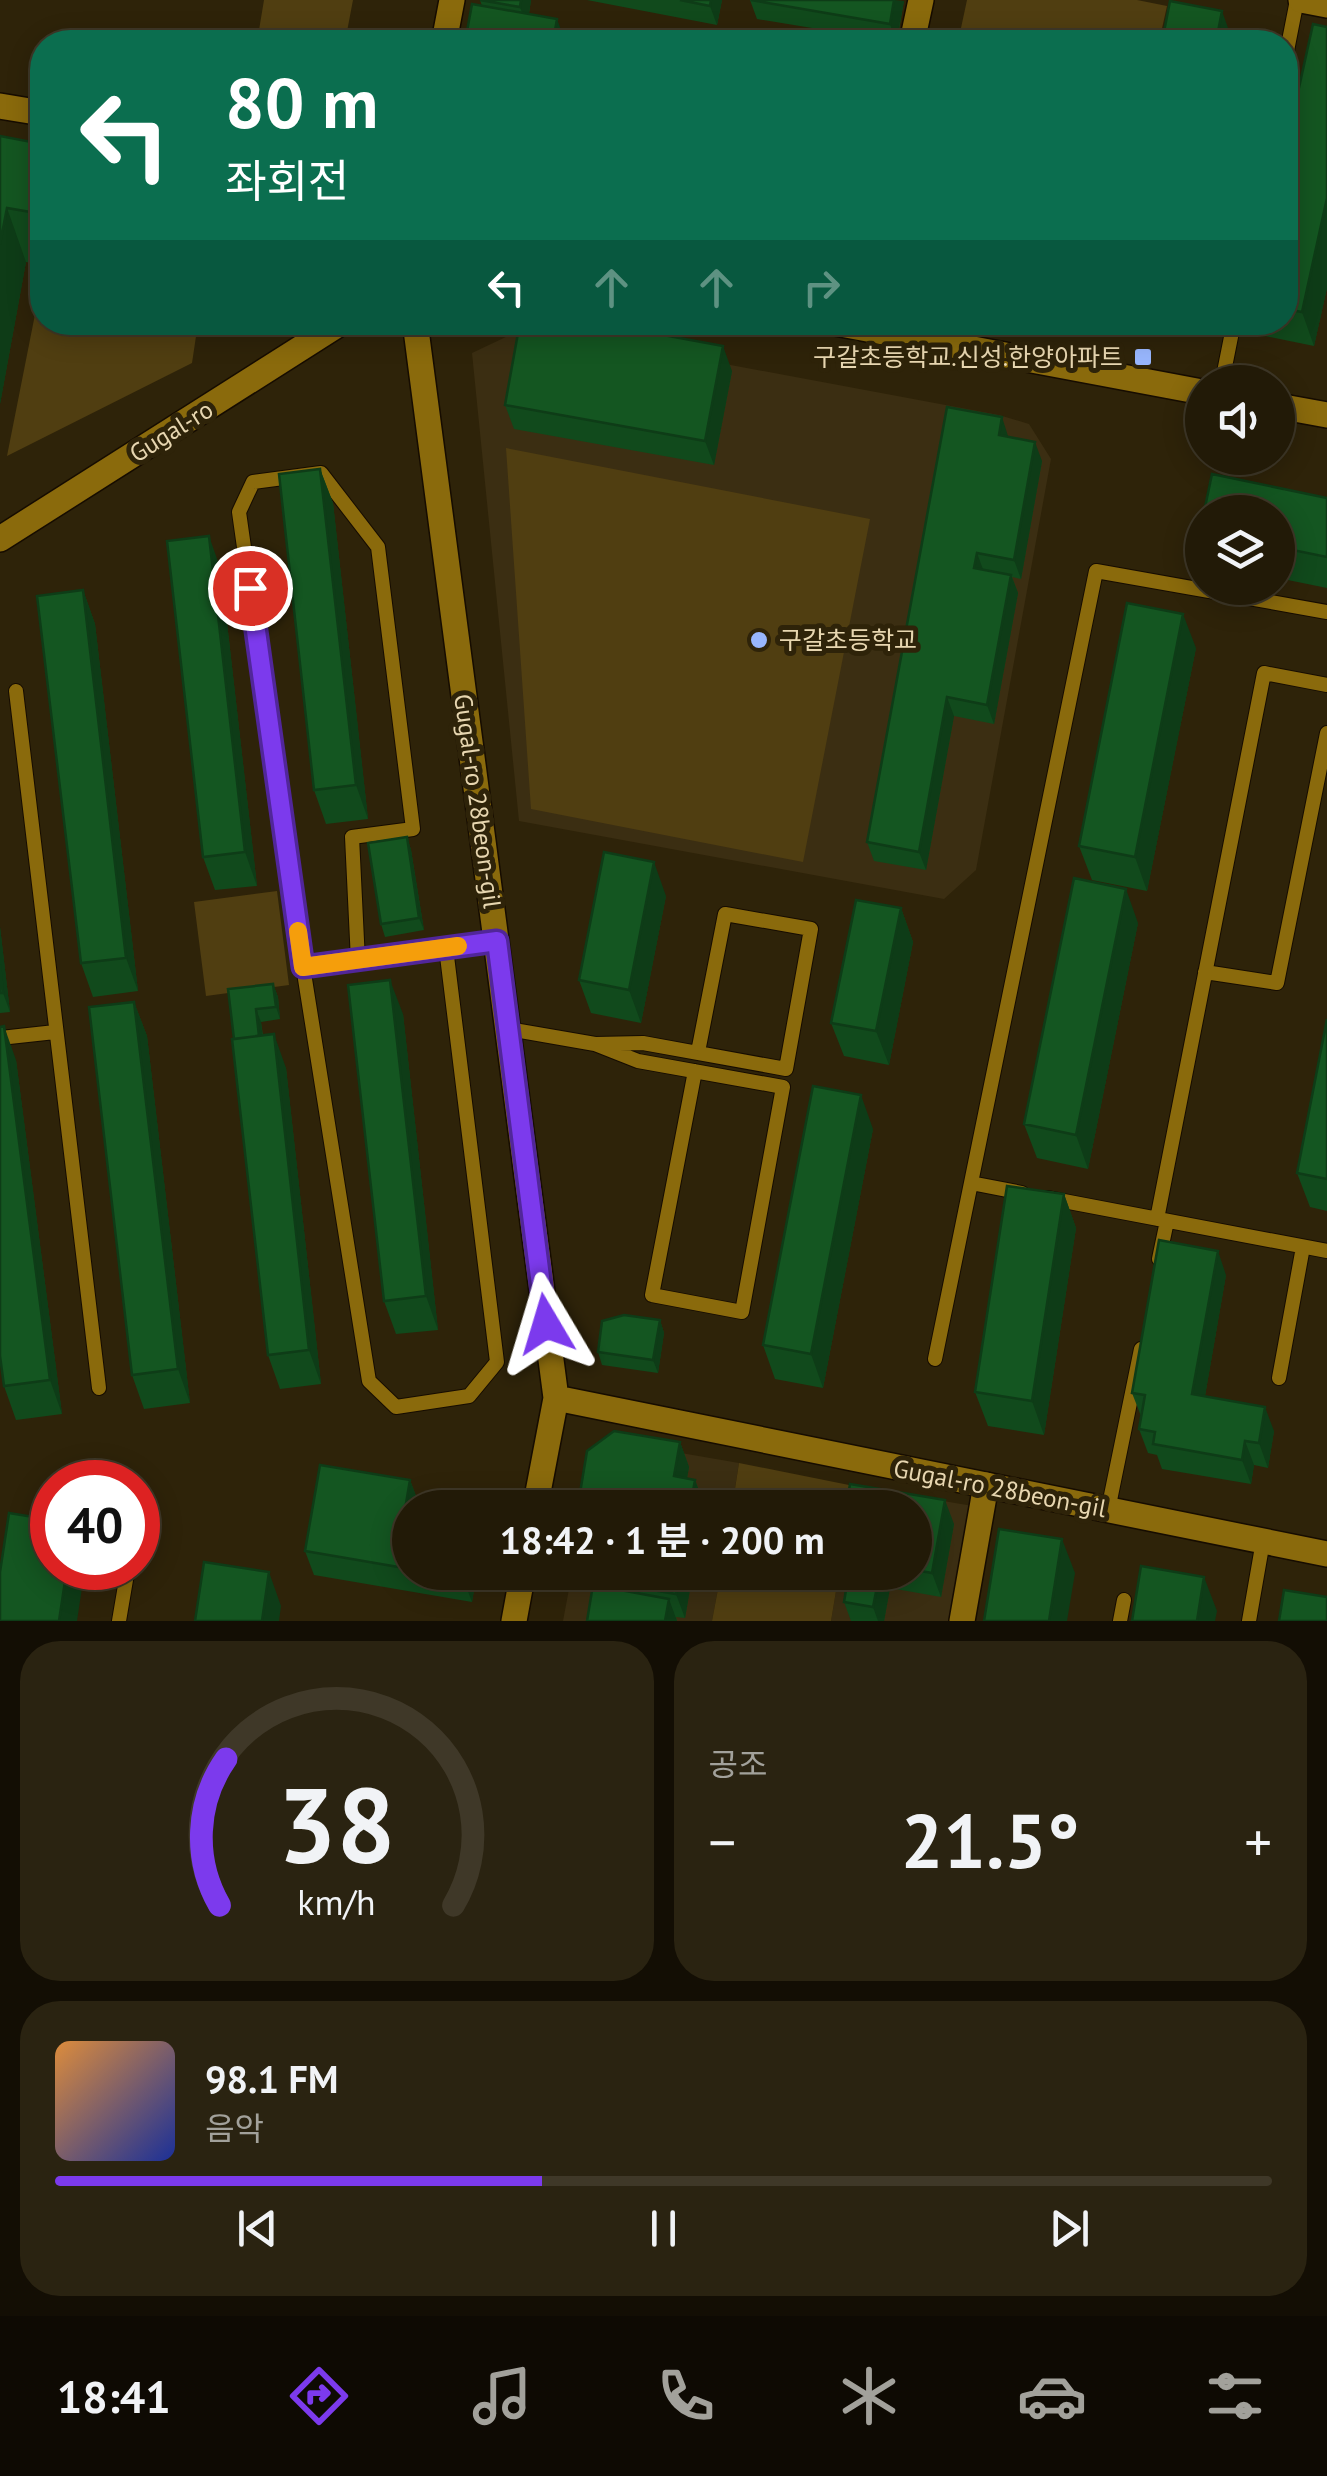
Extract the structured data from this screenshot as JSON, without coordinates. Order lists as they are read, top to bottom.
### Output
{
  "streets": {
    "street": ["Gugal-ro", "Gugal-ro 28beon-gil"]
  },
  "places": {
    "transit": ["구갈초등학교.신성.한양아파트"],
    "other": ["구갈초등학교"]
  },
  "page": {
    "turn": ["80 m", "좌회전"],
    "limit": "40",
    "trip": "18:42 · 1 분 · 200 m",
    "tile": "공조",
    "heat": ["−", "21.5°", "+"],
    "song": ["98.1 FM", "음악"],
    "tabs": "18:41",
    "gauge": ["38", "km/h"]
  }
}
